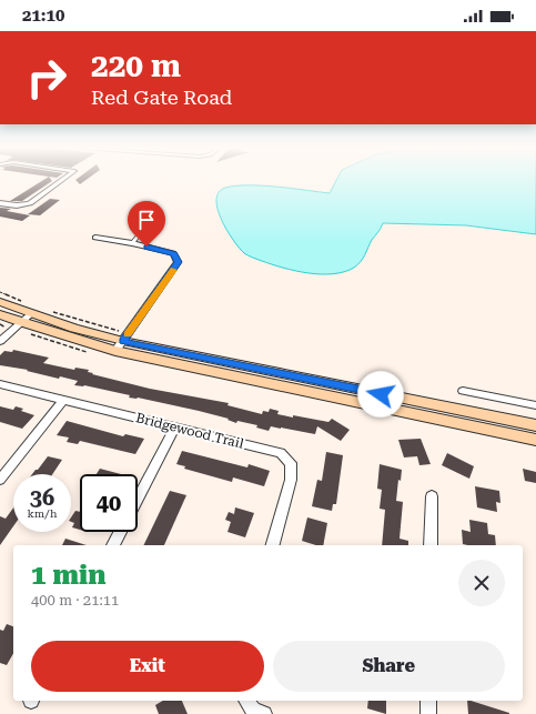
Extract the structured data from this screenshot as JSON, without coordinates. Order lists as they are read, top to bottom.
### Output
{
  "streets": {
    "street": ["Bridgewood Trail"]
  },
  "page": {
    "status": "21:10",
    "turn": ["220 m", "Red Gate Road"],
    "speed": "36 km/h",
    "limit": "40",
    "heading": ["1 min", "400 m · 21:11"],
    "buttons": ["Exit", "Share"]
  }
}
